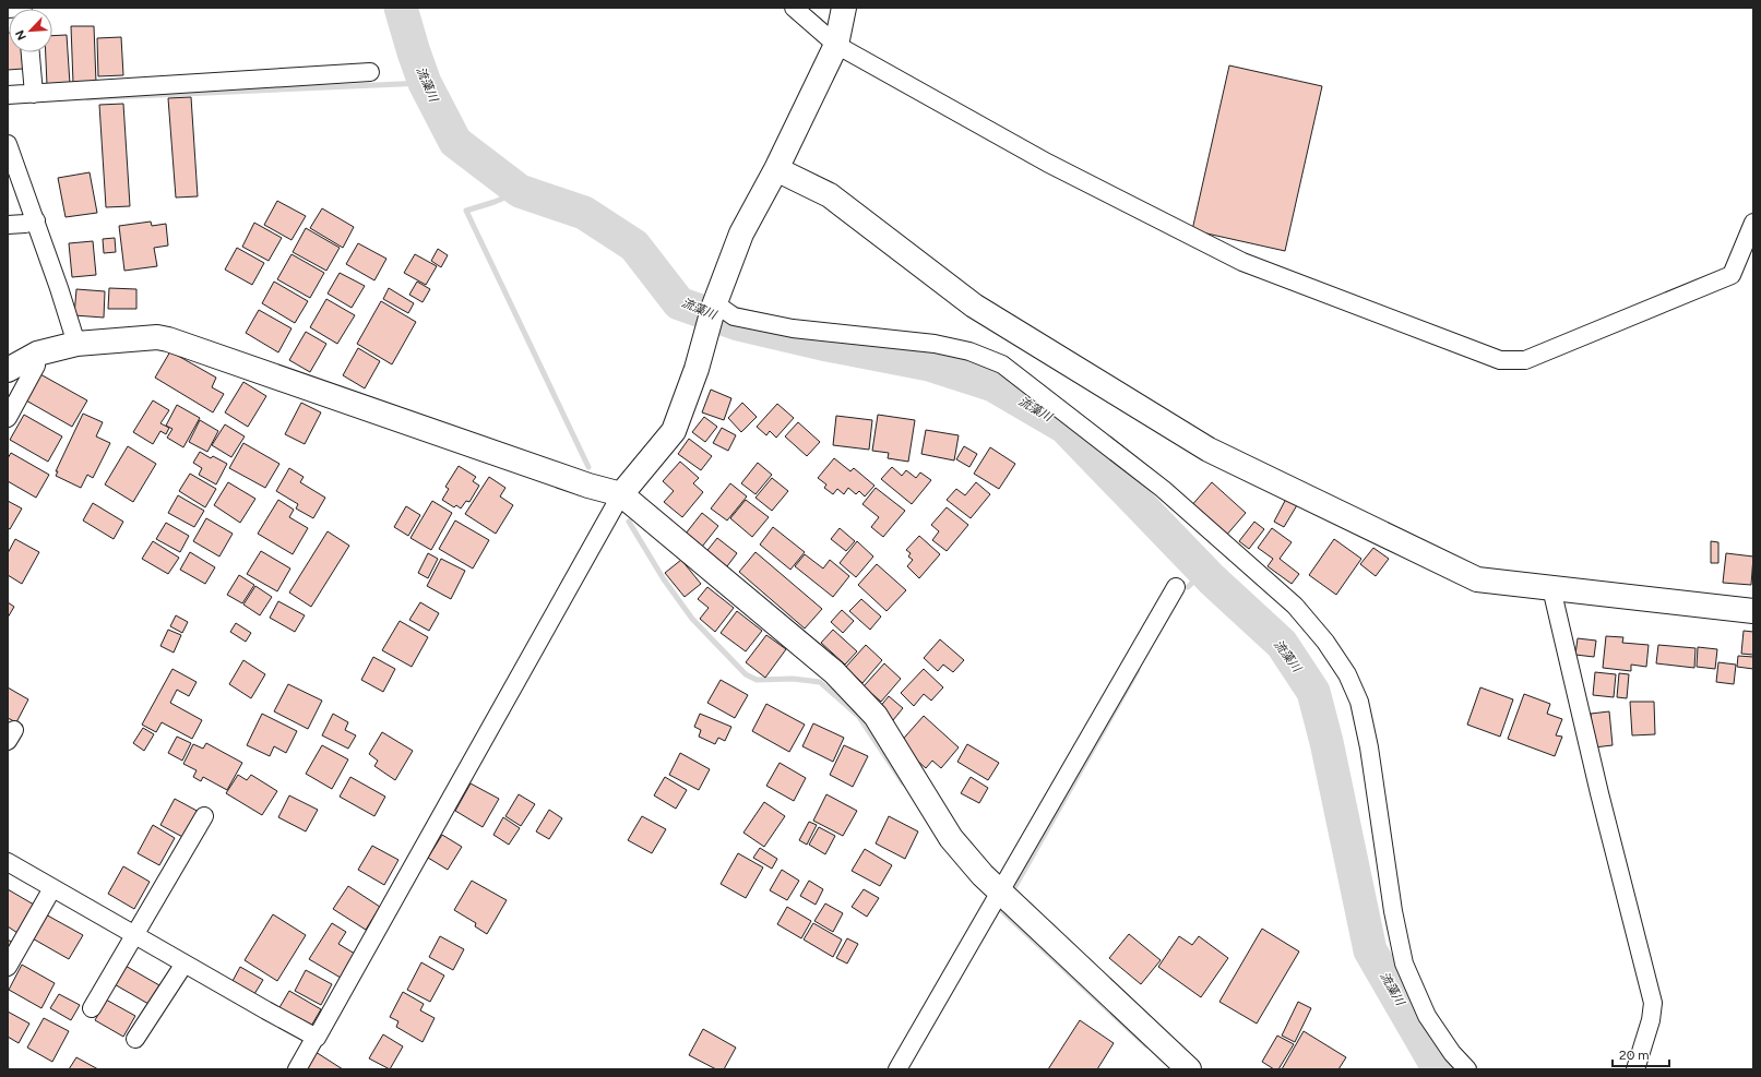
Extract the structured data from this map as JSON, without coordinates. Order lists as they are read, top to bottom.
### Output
{
  "water": ["流藻川"],
  "scale_bar": "20 m",
  "north": "bottom left"
}
